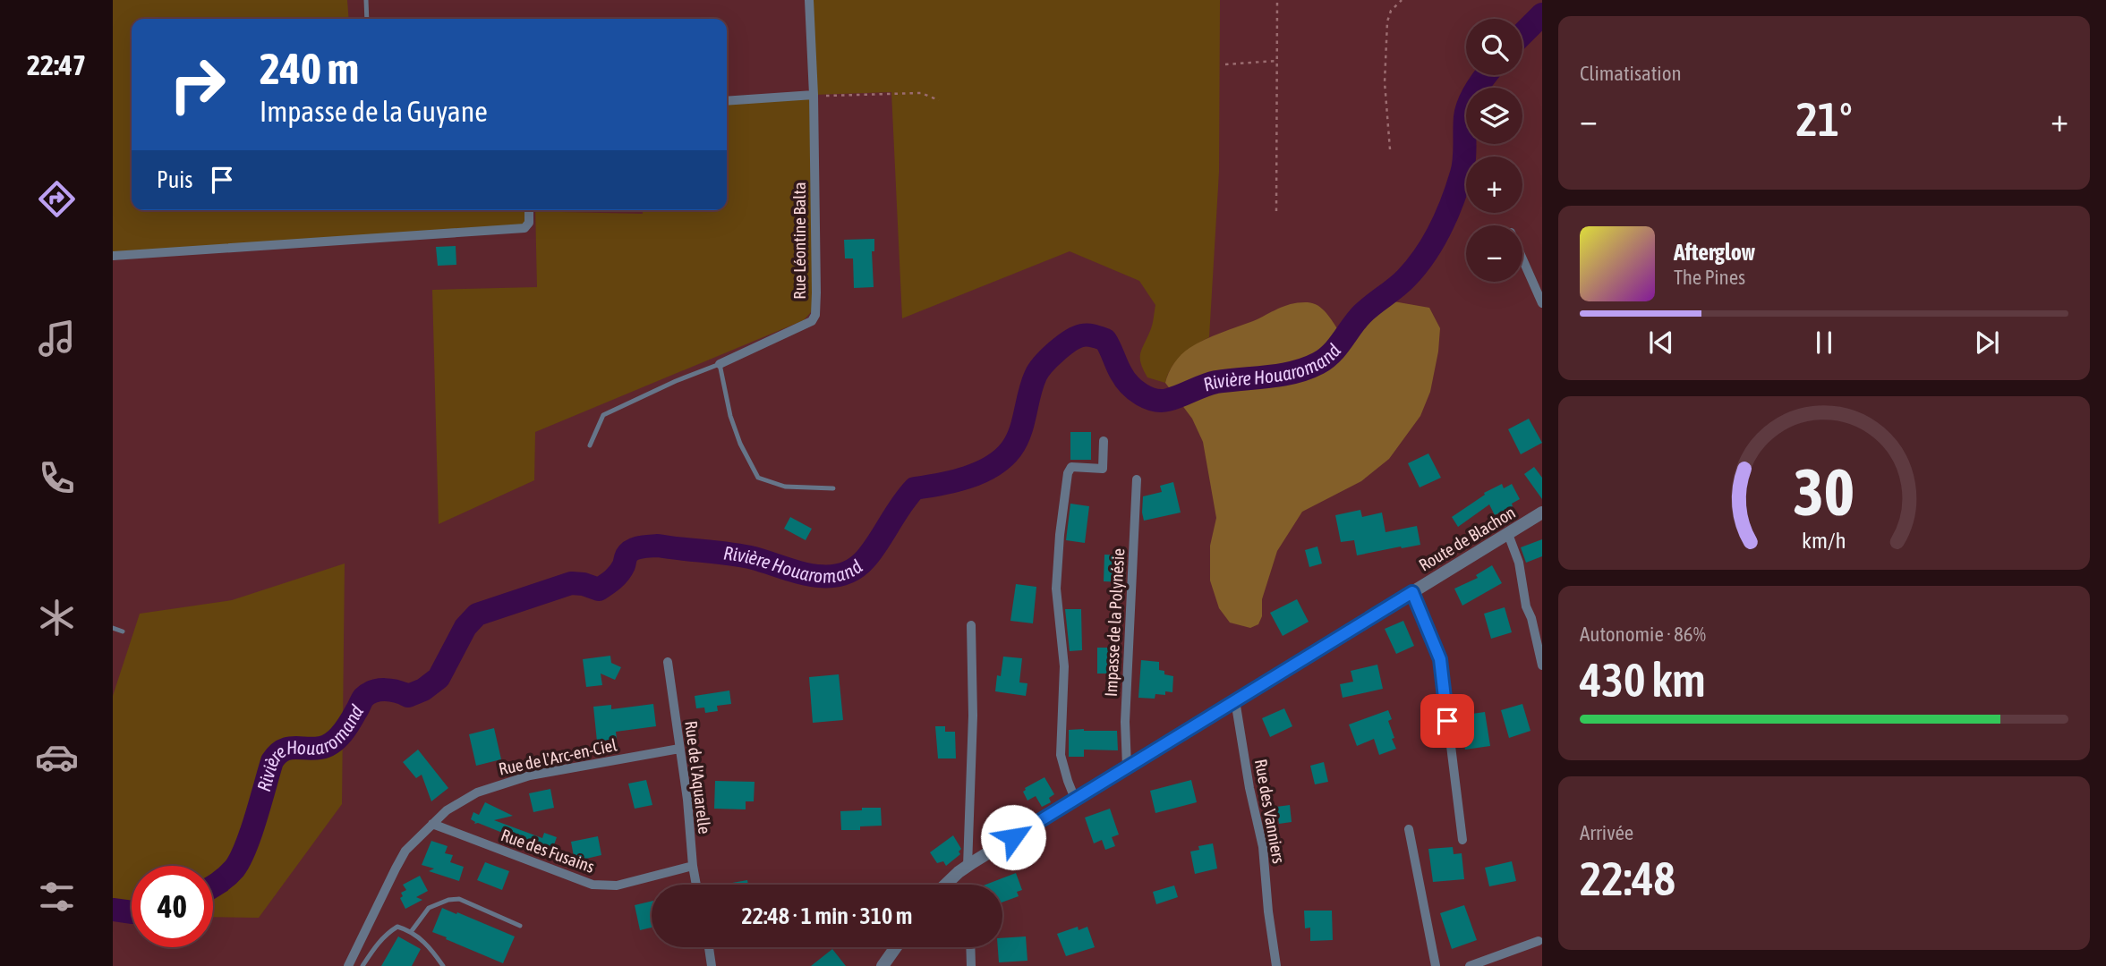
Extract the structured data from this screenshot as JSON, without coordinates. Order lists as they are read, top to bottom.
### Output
{
  "streets": {
    "street": [
      "Rue Léontine Balta",
      "Route de Blachon",
      "Impasse de la Polynésie",
      "Rue de l'Arc-en-Ciel",
      "Rue de l'Aquarelle",
      "Rue des Vanniers",
      "Rue des Fusains"
    ]
  },
  "crossings": [
    ["Route de Blachon", "Impasse de la Polynésie"],
    ["Route de Blachon", "Rue des Vanniers"],
    ["Rue de l'Arc-en-Ciel", "Rue de l'Aquarelle"],
    ["Rue de l'Arc-en-Ciel", "Rue des Fusains"],
    ["Rue de l'Aquarelle", "Rue des Fusains"]
  ],
  "water": ["Rivière Houaromand"],
  "page": {
    "tabs": "22:47",
    "tile": [
      "Climatisation",
      ["Autonomie · 86%", "430 km"],
      ["Arrivée", "22:48"]
    ],
    "map_buttons": ["+", "−"],
    "turn": ["240 m", "Impasse de la Guyane"],
    "heat": ["−", "21°", "+"],
    "then": "Puis",
    "song": ["Afterglow", "The Pines"],
    "limit": "40",
    "trip": "22:48 · 1 min · 310 m",
    "gauge": ["30", "km/h"]
  }
}
